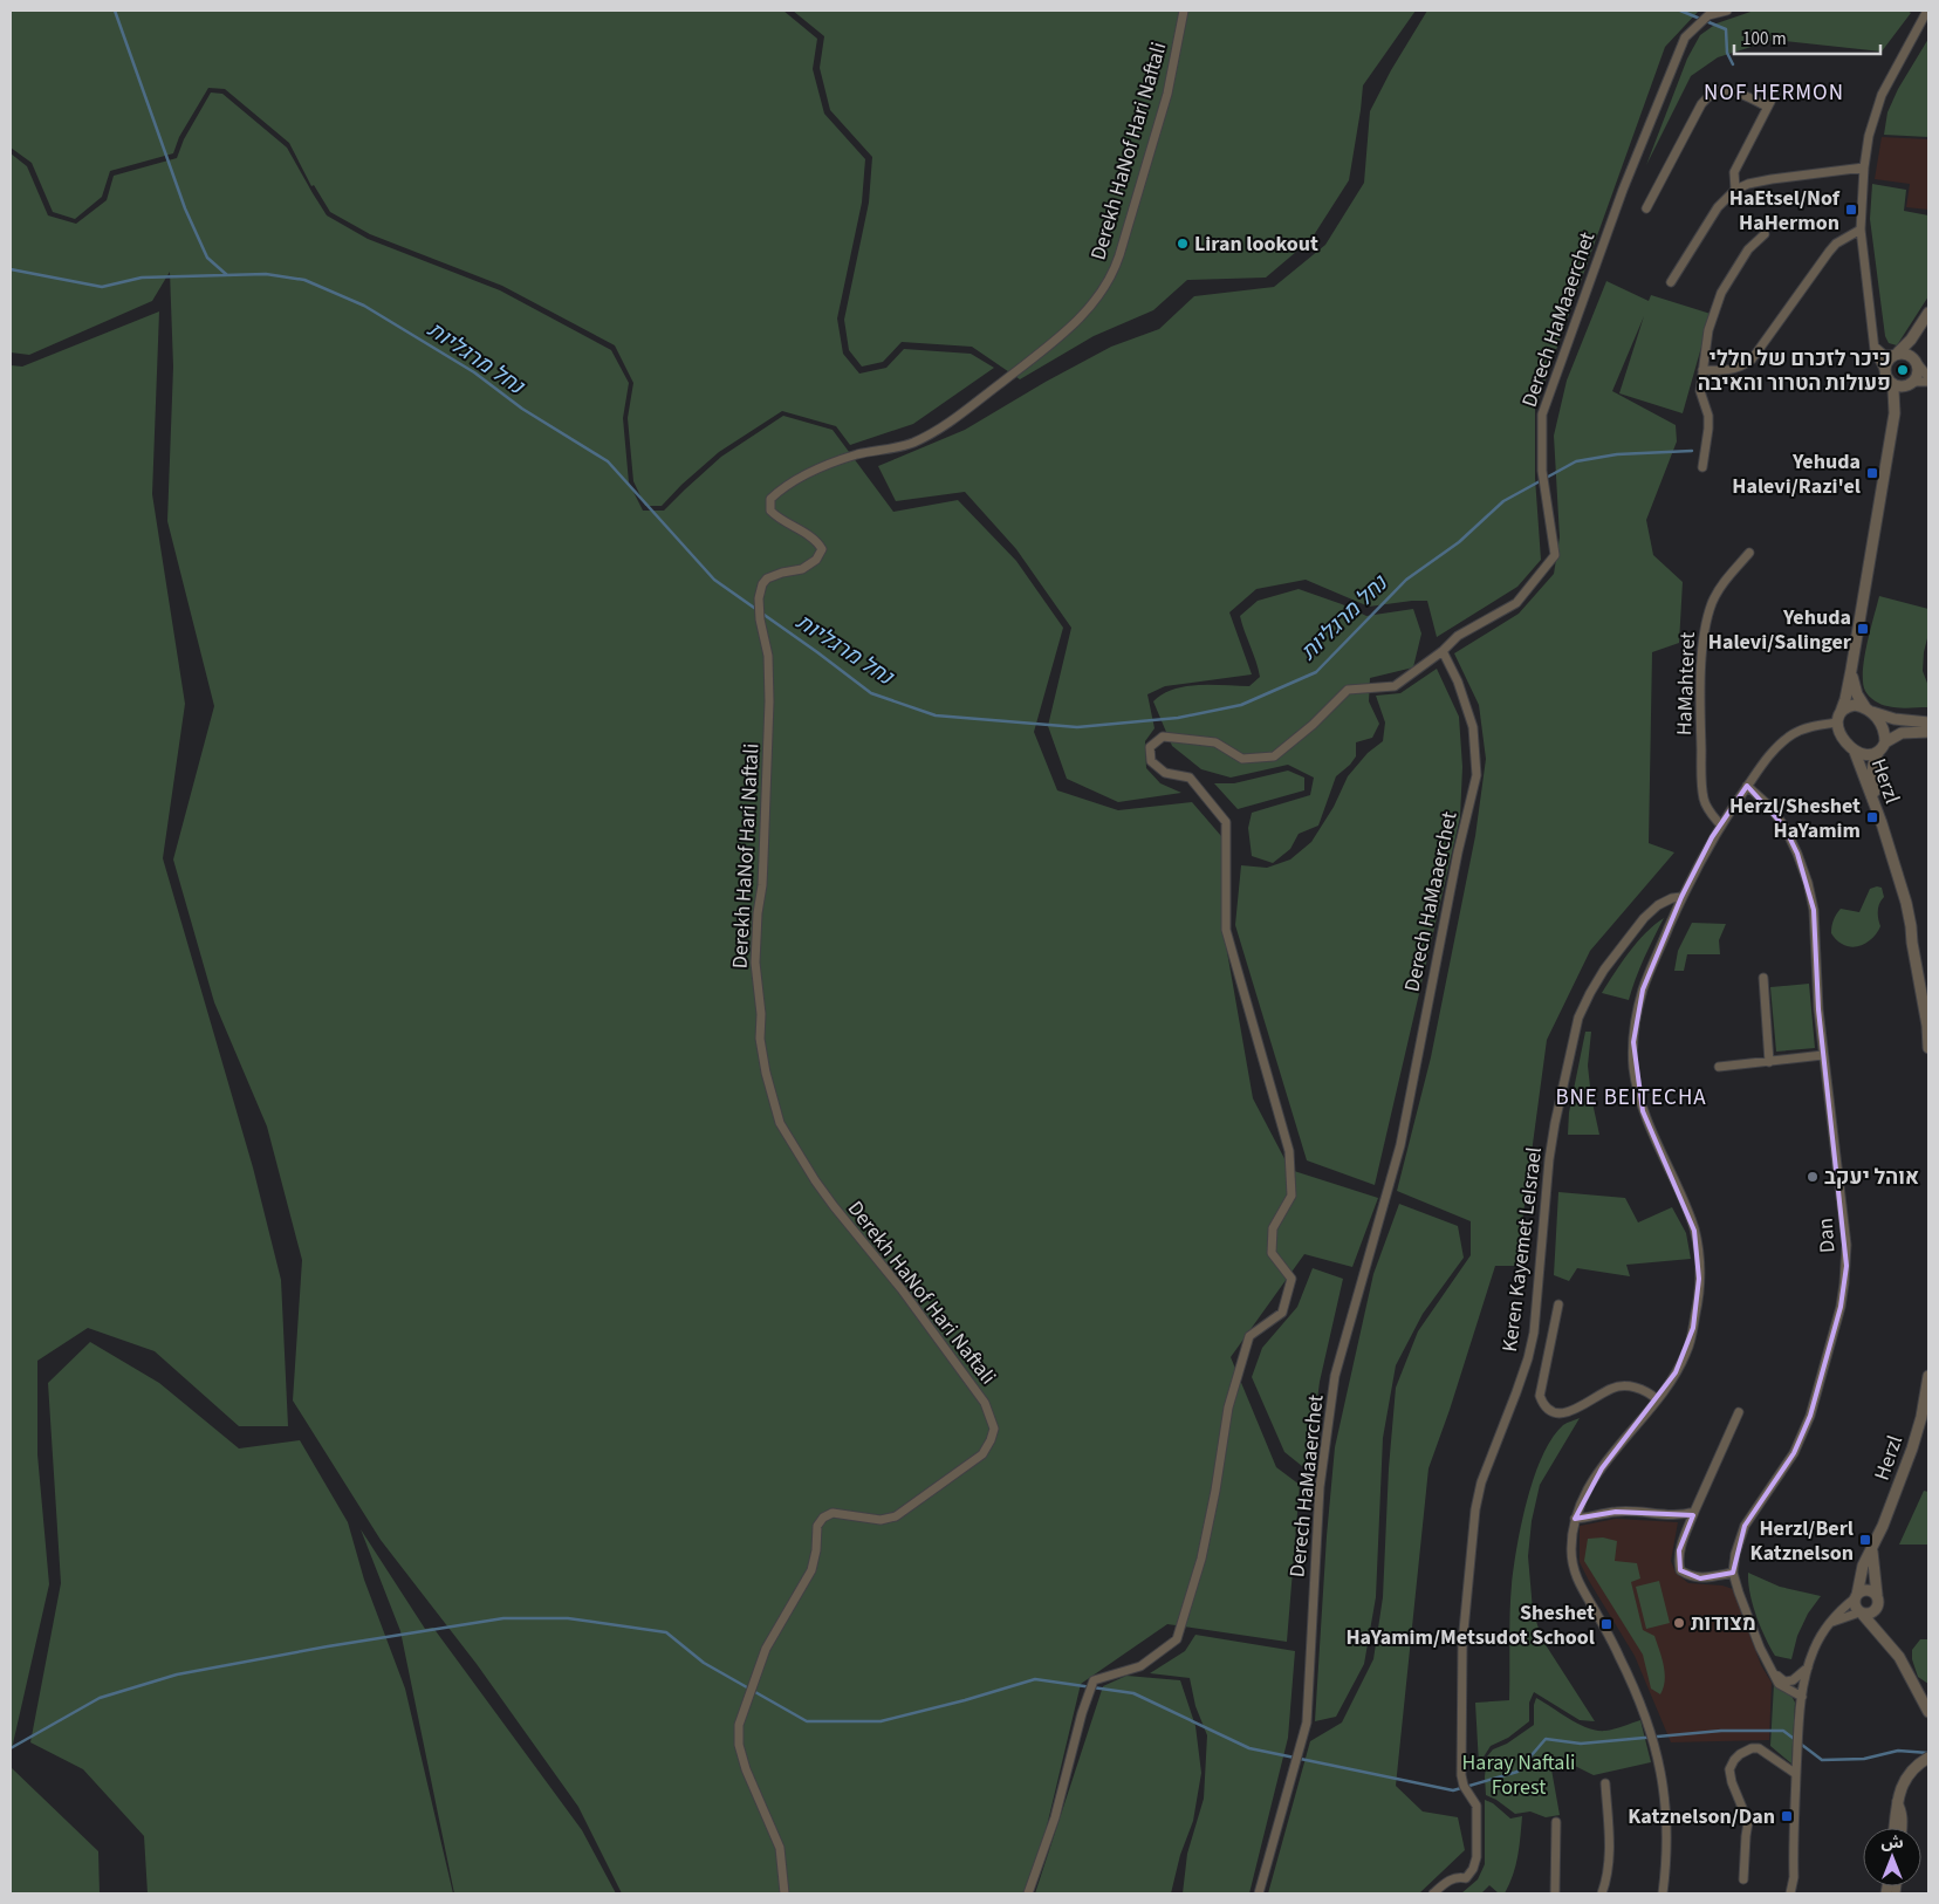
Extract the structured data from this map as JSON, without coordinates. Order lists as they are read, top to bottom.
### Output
{
  "streets": {
    "street": [
      "Derekh HaNof Hari Naftali",
      "Derech HaMaaerchet",
      "HaMahteret",
      "Herzl",
      "Dan",
      "Keren Kayemet LeIsrael"
    ]
  },
  "districts": ["NOF HERMON", "BNE BEITECHA"],
  "water": ["נחל מרגליות"],
  "parks": ["Haray Naftali Forest"],
  "places": {
    "transit": [
      "HaEtsel/Nof HaHermon",
      "Yehuda Halevi/Razi'el",
      "Yehuda Halevi/Salinger",
      "Herzl/Sheshet HaYamim",
      "Herzl/Berl Katznelson",
      "Sheshet HaYamim/Metsudot School",
      "Katznelson/Dan"
    ],
    "other": [
      "Liran lookout",
      "כיכר לזכרם של חללי פעולות הטרור והאיבה",
      "אוהל יעקב",
      "מצודות"
    ]
  },
  "scale_bar": "100 m",
  "north": "top"
}
